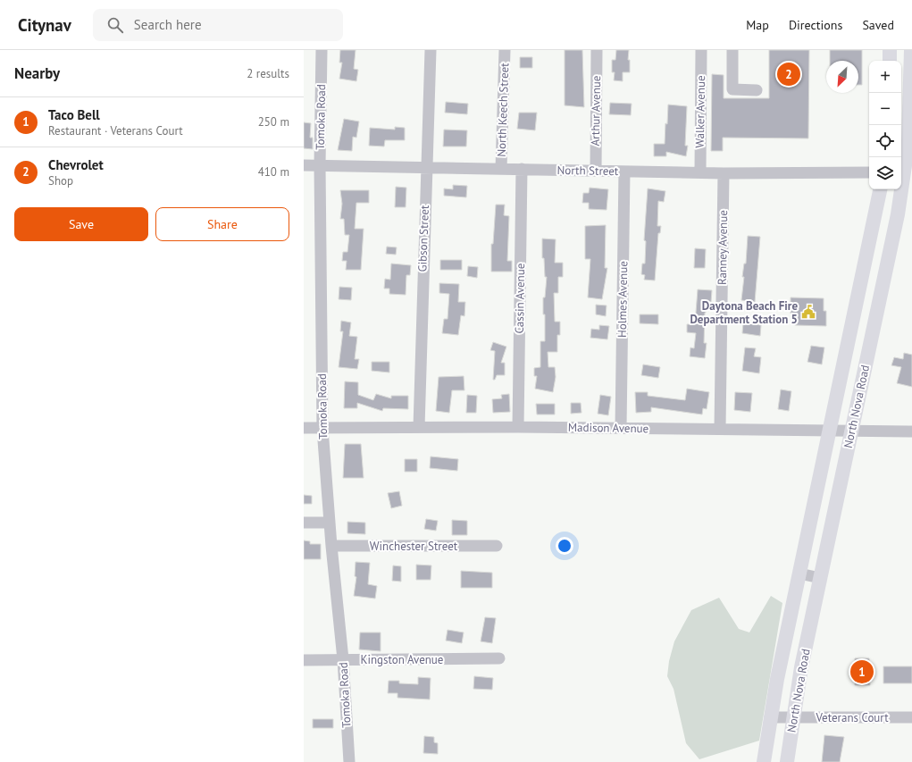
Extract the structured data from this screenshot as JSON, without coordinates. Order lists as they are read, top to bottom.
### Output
{
  "streets": {
    "main road": ["North Nova Road"],
    "street": [
      "North Keech Street",
      "Arthur Avenue",
      "Walker Avenue",
      "Tomoka Road",
      "North Street",
      "Gibson Street",
      "Ranney Avenue",
      "Cassin Avenue",
      "Holmes Avenue",
      "Madison Avenue",
      "Winchester Street",
      "Kingston Avenue",
      "Veterans Court"
    ]
  },
  "crossings": [
    ["North Keech Street", "North Street"],
    ["Arthur Avenue", "North Street"],
    ["Walker Avenue", "North Street"],
    ["Tomoka Road", "North Street"],
    ["Tomoka Road", "Madison Avenue"],
    ["Tomoka Road", "Winchester Street"],
    ["Tomoka Road", "Kingston Avenue"],
    ["North Street", "Gibson Street"],
    ["North Street", "Ranney Avenue"],
    ["North Street", "Cassin Avenue"],
    ["North Street", "Holmes Avenue"],
    ["Gibson Street", "Madison Avenue"],
    ["Ranney Avenue", "Madison Avenue"],
    ["Cassin Avenue", "Madison Avenue"],
    ["Holmes Avenue", "Madison Avenue"],
    ["North Nova Road", "Madison Avenue"],
    ["North Nova Road", "Veterans Court"]
  ],
  "places": {
    "public building": ["Daytona Beach Fire Department Station 5"]
  },
  "north": "bottom left",
  "page": {
    "header": "Citynav",
    "search": "Search here",
    "nav": ["Map", "Directions", "Saved"],
    "heading": ["Nearby", "2 results"],
    "map_buttons": ["+", "−"],
    "pins": ["2", "1"],
    "list": [
      {
        "mark": "1",
        "name": "Taco Bell",
        "note": "Restaurant · Veterans Court",
        "value": "250 m"
      },
      {
        "mark": "2",
        "name": "Chevrolet",
        "note": "Shop",
        "value": "410 m"
      }
    ],
    "buttons": ["Save", "Share"]
  }
}
